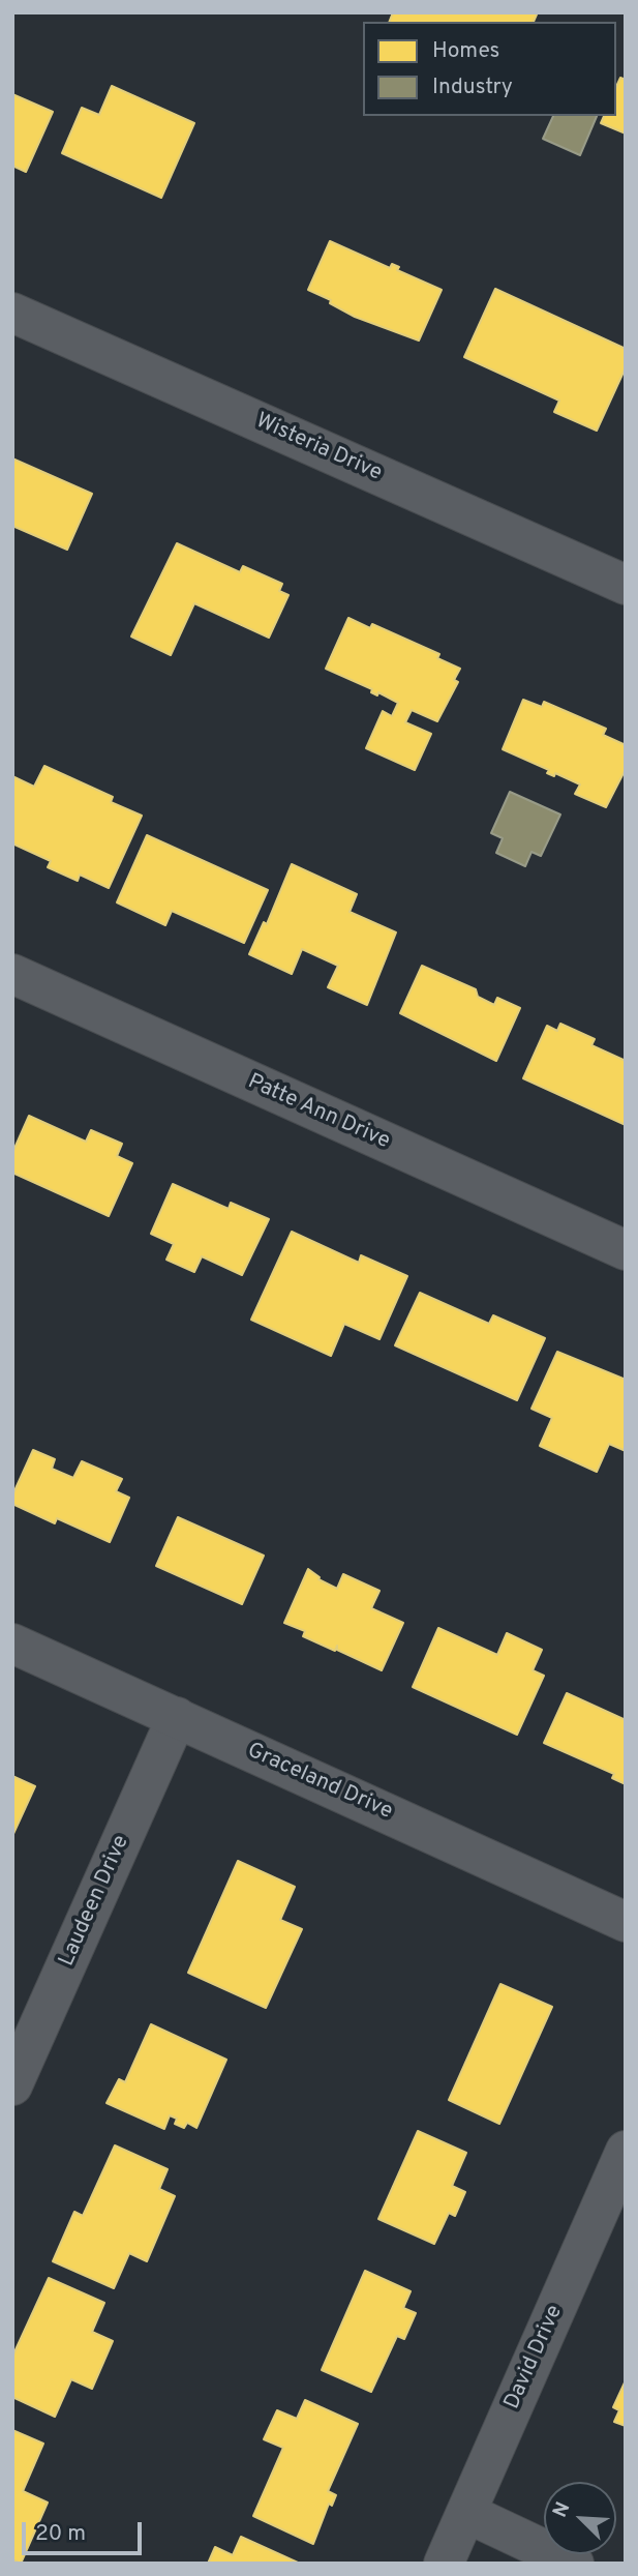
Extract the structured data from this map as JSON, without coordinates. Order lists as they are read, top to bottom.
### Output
{
  "streets": {
    "street": [
      "Wisteria Drive",
      "Patte Ann Drive",
      "Graceland Drive",
      "Laudeen Drive",
      "David Drive"
    ]
  },
  "crossings": [
    ["Graceland Drive", "Laudeen Drive"]
  ],
  "legend": ["Homes", "Industry"],
  "scale_bar": "20 m",
  "north": "top left"
}
